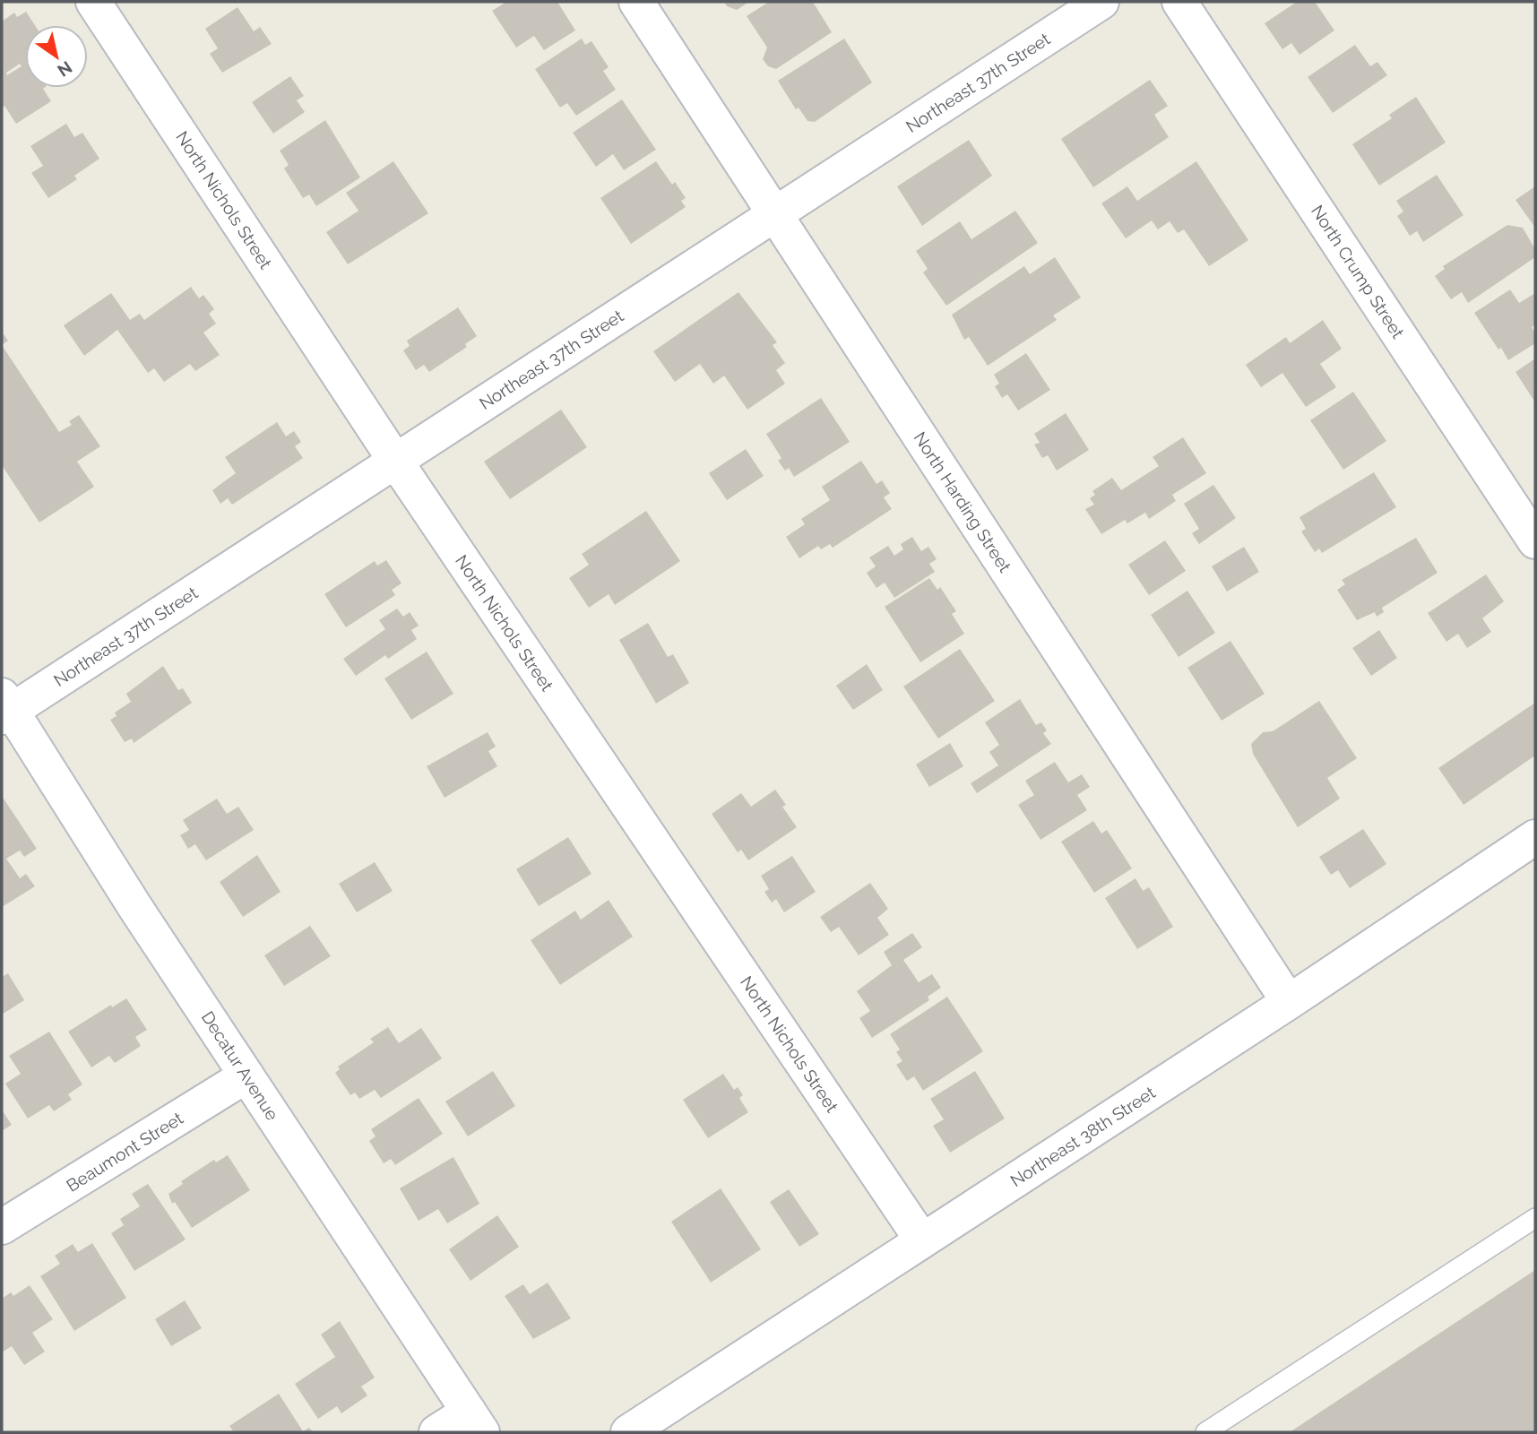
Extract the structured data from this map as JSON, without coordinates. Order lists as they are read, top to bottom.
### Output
{
  "streets": {
    "street": [
      "Northeast 37th Street",
      "North Nichols Street",
      "North Crump Street",
      "North Harding Street",
      "Decatur Avenue",
      "Northeast 38th Street",
      "Beaumont Street"
    ]
  },
  "crossings": [
    ["Northeast 37th Street", "North Nichols Street"],
    ["Northeast 37th Street", "North Harding Street"],
    ["Northeast 37th Street", "Decatur Avenue"],
    ["North Nichols Street", "Northeast 38th Street"],
    ["North Harding Street", "Northeast 38th Street"],
    ["Decatur Avenue", "Beaumont Street"]
  ],
  "north": "bottom right"
}
